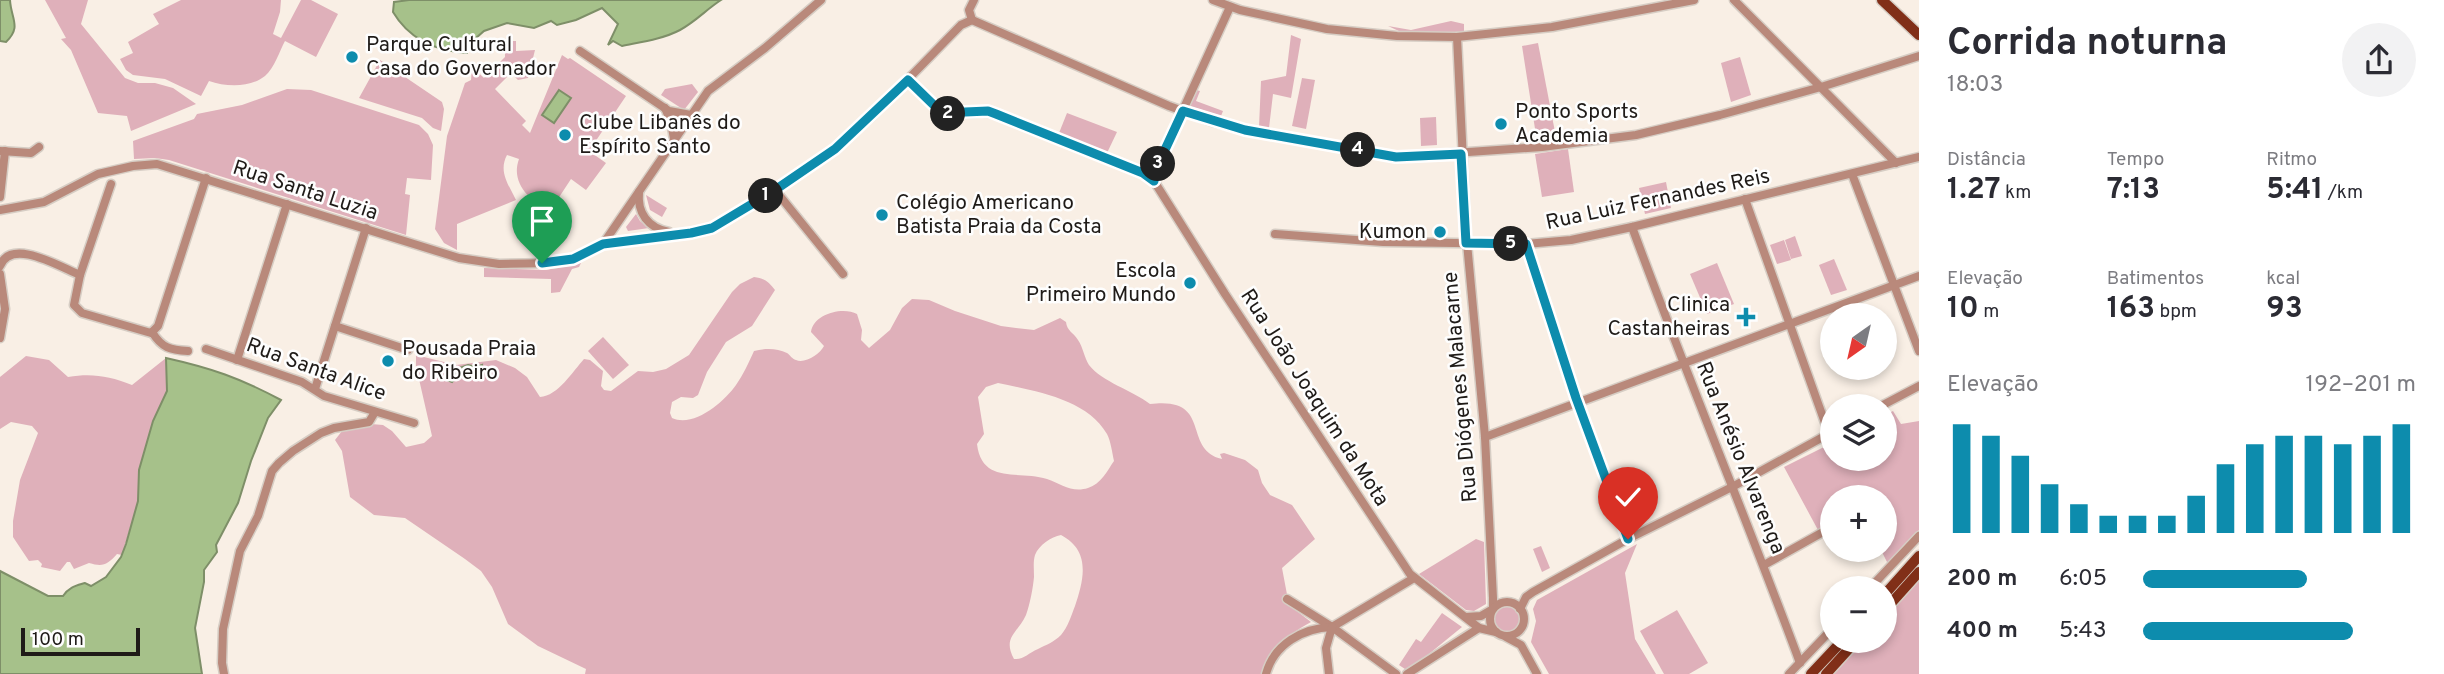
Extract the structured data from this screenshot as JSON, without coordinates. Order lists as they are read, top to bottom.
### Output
{
  "streets": {
    "street": [
      "Rua Santa Luzia",
      "Rua Luiz Fernandes Reis",
      "Rua Santa Alice",
      "Rua Diógenes Malacarne",
      "Rua João Joaquim da Mota",
      "Rua Anésio Alvarenga"
    ]
  },
  "crossings": [
    ["Rua Luiz Fernandes Reis", "Rua Diógenes Malacarne"],
    ["Rua Luiz Fernandes Reis", "Rua Anésio Alvarenga"]
  ],
  "places": {
    "other": [
      "Parque Cultural Casa do Governador",
      "Ponto Sports Academia",
      "Clube Libanês do Espírito Santo",
      "Colégio Americano Batista Praia da Costa",
      "Kumon",
      "Escola Primeiro Mundo",
      "Pousada Praia do Ribeiro"
    ],
    "health": ["Clinica Castanheiras"]
  },
  "scale_bar": "100 m",
  "north": "bottom left",
  "page": {
    "heading": ["Corrida noturna", "18:03"],
    "pins": [
      "2",
      "4",
      "3",
      "1",
      "5"
    ],
    "stats": [
      ["Distância", "1.27 km"],
      ["Tempo", "7:13"],
      ["Ritmo", "5:41 /km"],
      ["Elevação", "10 m"],
      ["Batimentos", "163 bpm"],
      ["kcal", "93"]
    ],
    "map_buttons": ["+", "−"],
    "chart": ["Elevação", "192–201 m"],
    "list": [
      {
        "name": "200 m",
        "note": "6:05"
      },
      {
        "name": "400 m",
        "note": "5:43"
      }
    ],
    "scale": "100 m"
  }
}
